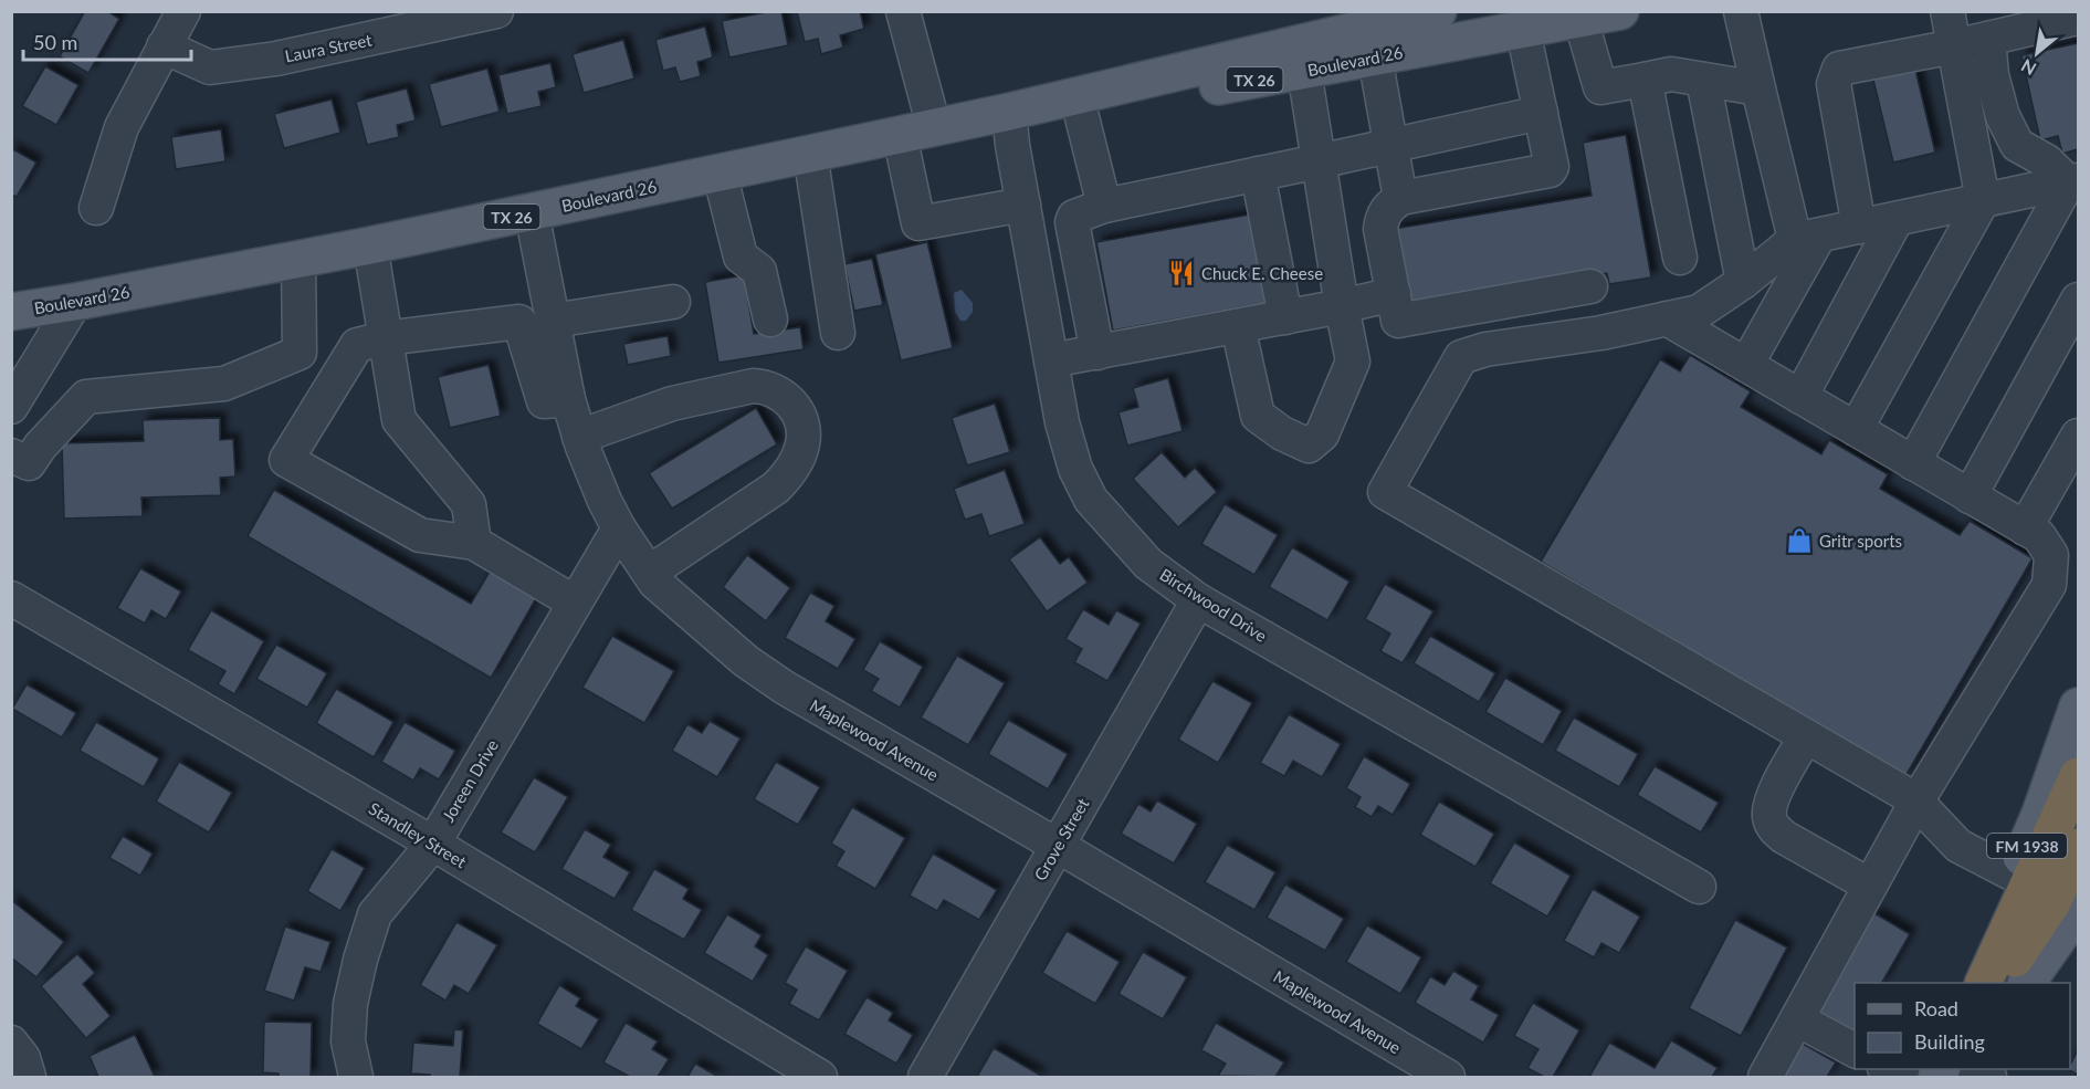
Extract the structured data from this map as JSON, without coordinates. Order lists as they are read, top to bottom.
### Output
{
  "streets": {
    "main road": ["Boulevard 26", "TX 26", "FM 1938"],
    "street": [
      "Laura Street",
      "Birchwood Drive",
      "Maplewood Avenue",
      "Joreen Drive",
      "Standley Street",
      "Grove Street"
    ]
  },
  "crossings": [
    ["Boulevard 26", "Birchwood Drive"],
    ["Boulevard 26", "Maplewood Avenue"],
    ["Birchwood Drive", "Grove Street"],
    ["Maplewood Avenue", "Joreen Drive"],
    ["Maplewood Avenue", "Grove Street"],
    ["Joreen Drive", "Standley Street"]
  ],
  "places": {
    "restaurant": ["Chuck E. Cheese"],
    "shop": ["Gritr sports"]
  },
  "legend": ["Road", "Building"],
  "scale_bar": "50 m",
  "north": "bottom left"
}
